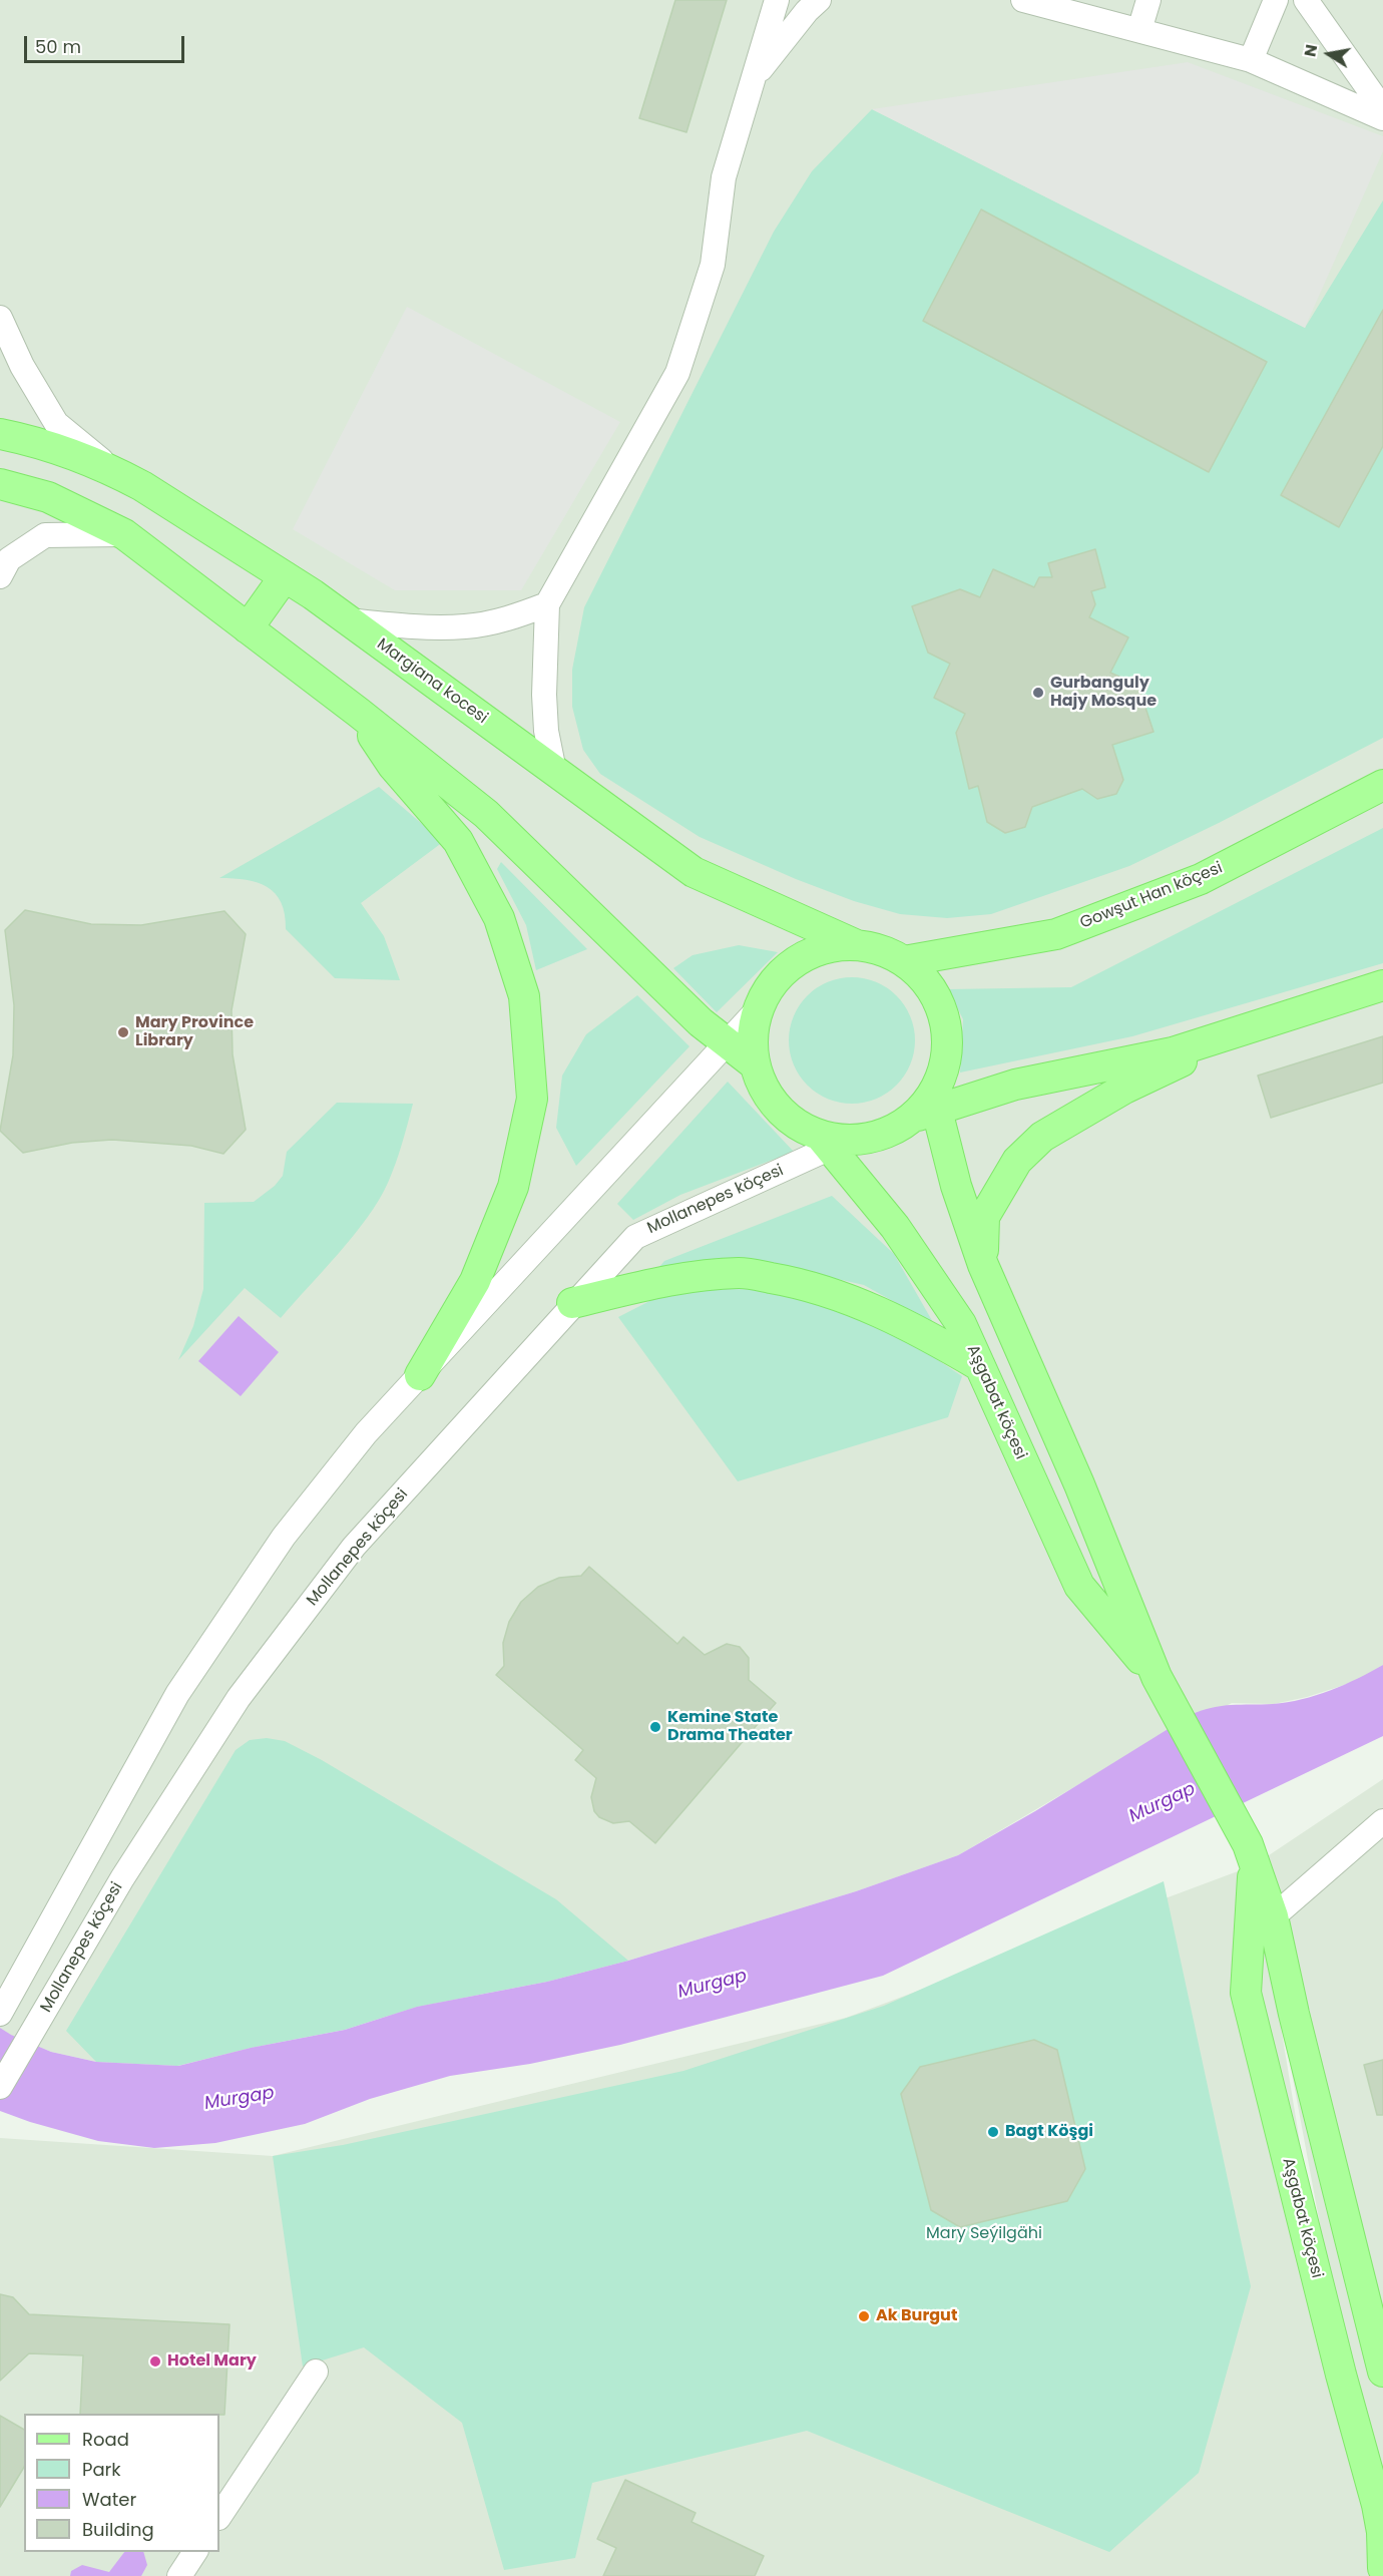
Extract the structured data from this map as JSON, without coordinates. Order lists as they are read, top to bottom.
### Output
{
  "streets": {
    "main road": ["Margiana kocesi", "Gowşut Han köçesi", "Aşgabat köçesi"],
    "street": ["Mollanepes köçesi"]
  },
  "crossings": [
    ["Margiana kocesi", "Gowşut Han köçesi"],
    ["Margiana kocesi", "Mollanepes köçesi"],
    ["Margiana kocesi", "Aşgabat köçesi"],
    ["Gowşut Han köçesi", "Mollanepes köçesi"],
    ["Gowşut Han köçesi", "Aşgabat köçesi"],
    ["Mollanepes köçesi", "Aşgabat köçesi"]
  ],
  "water": ["Murgap"],
  "parks": ["Mary Seýilgähi"],
  "places": [
    "Gurbanguly Hajy Mosque",
    "Mary Province Library",
    "Kemine State Drama Theater",
    "Bagt Köşgi",
    "Ak Burgut",
    "Hotel Mary"
  ],
  "legend": [
    "Road",
    "Park",
    "Water",
    "Building"
  ],
  "scale_bar": "50 m",
  "north": "left"
}
